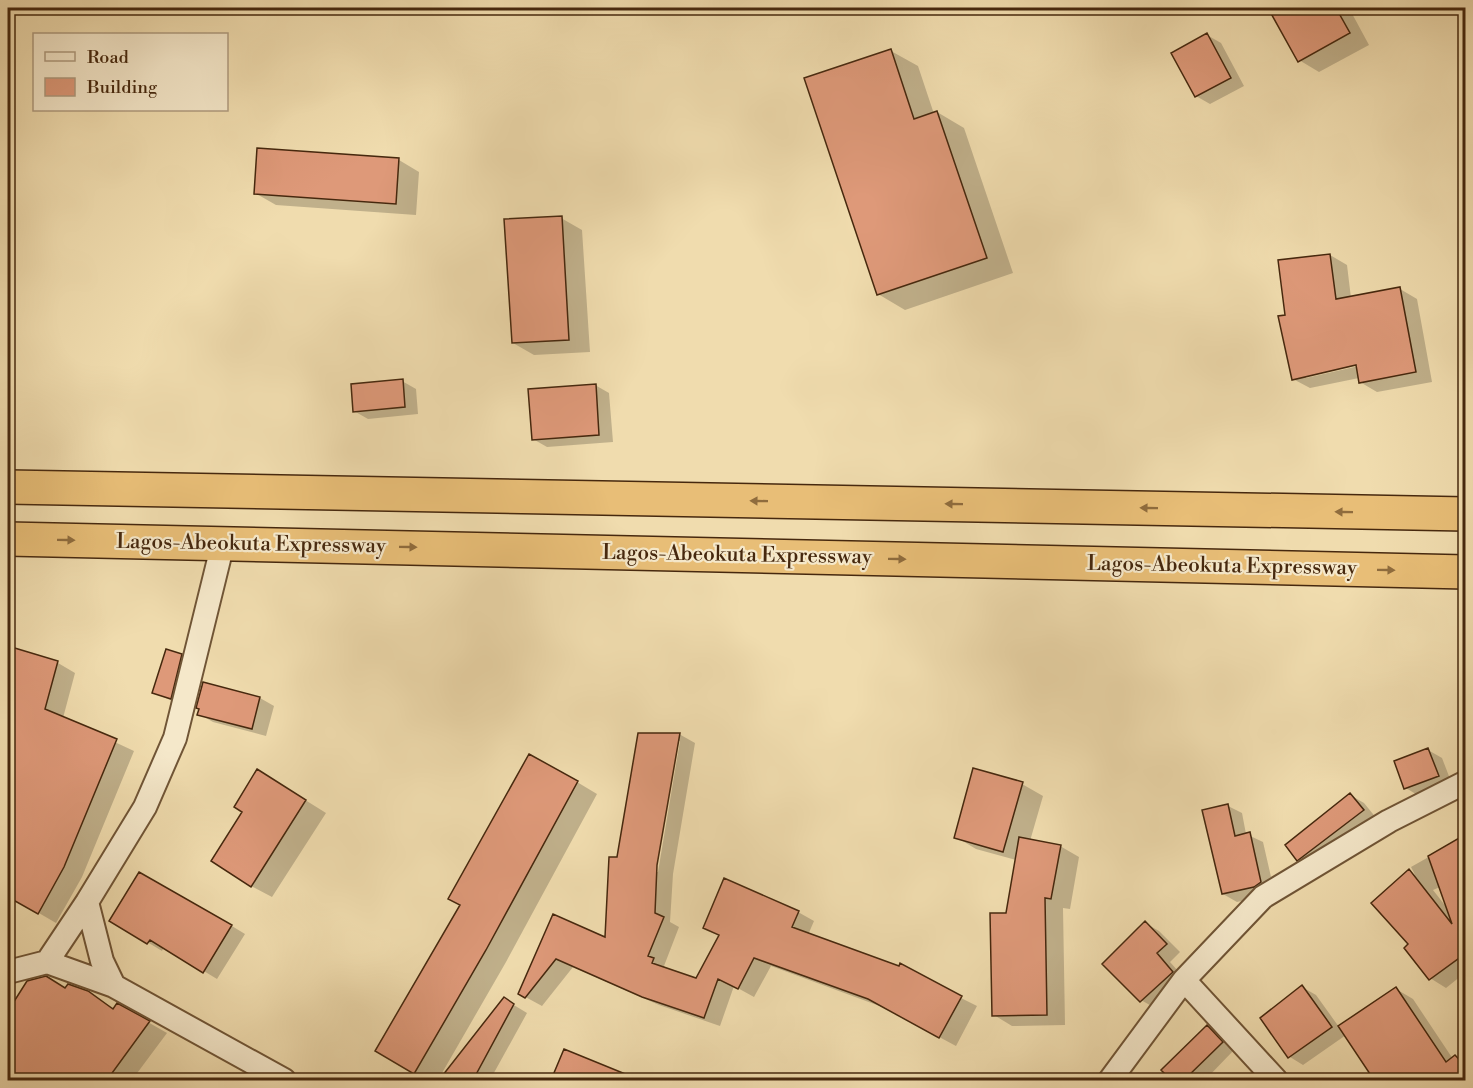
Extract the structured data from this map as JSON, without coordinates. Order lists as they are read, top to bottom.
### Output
{
  "streets": {
    "highway": ["Lagos-Abeokuta Expressway"]
  },
  "legend": ["Road", "Building"]
}
